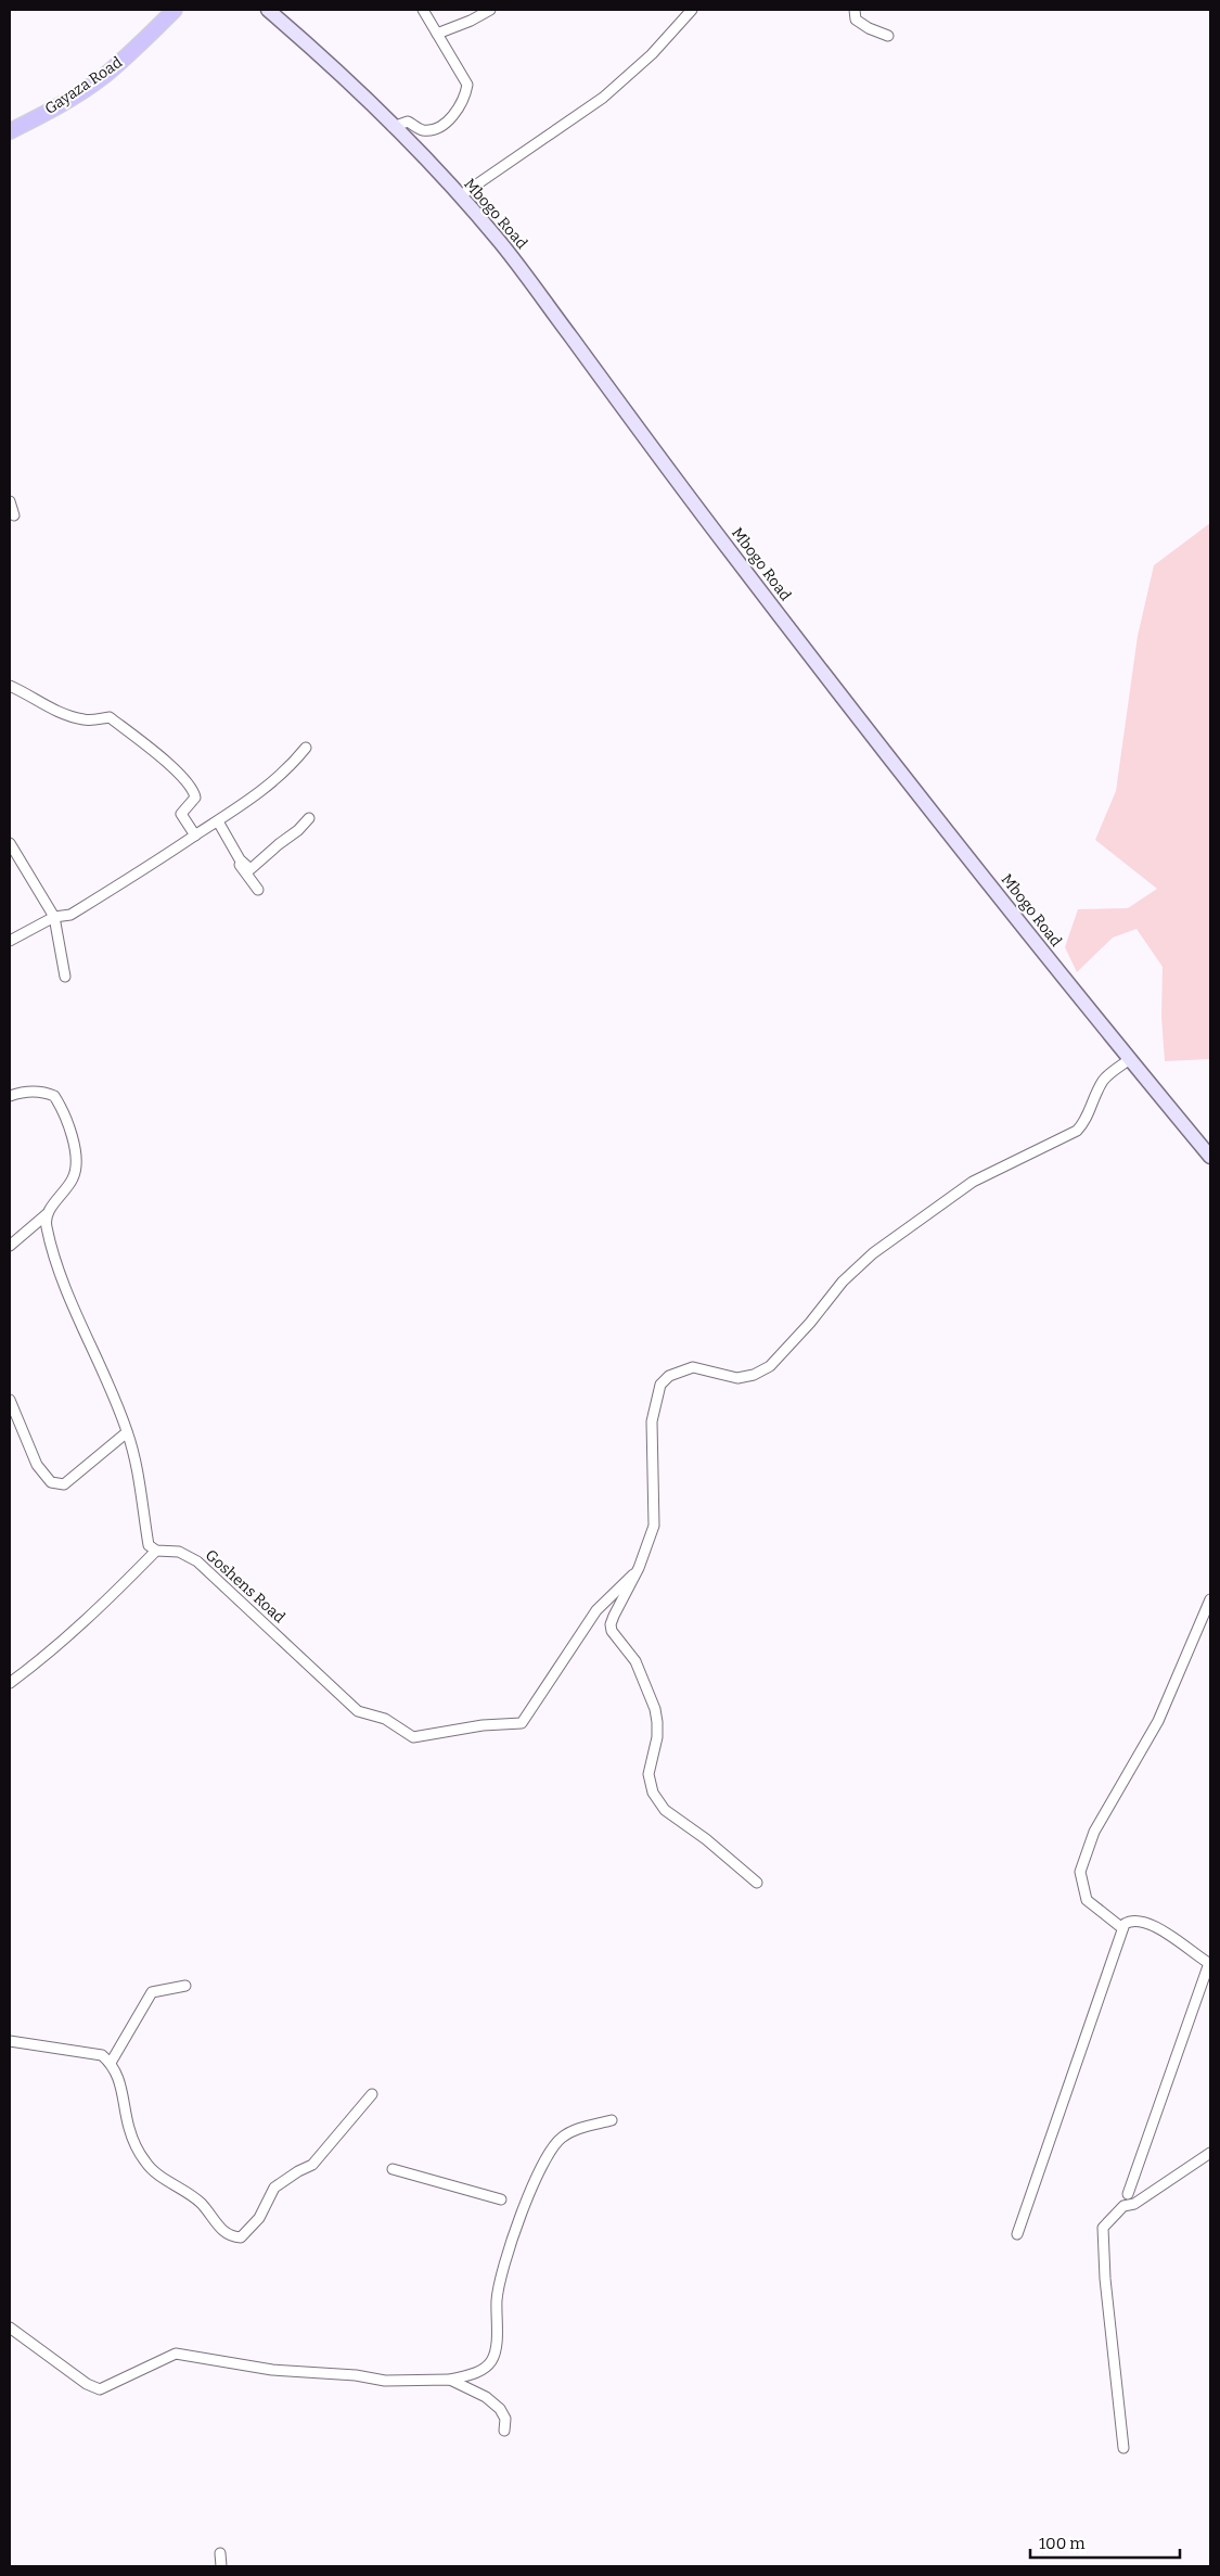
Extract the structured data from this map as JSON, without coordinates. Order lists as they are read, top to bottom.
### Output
{
  "streets": {
    "main road": ["Gayaza Road", "Mbogo Road"],
    "street": ["Goshens Road"]
  },
  "scale_bar": "100 m"
}
